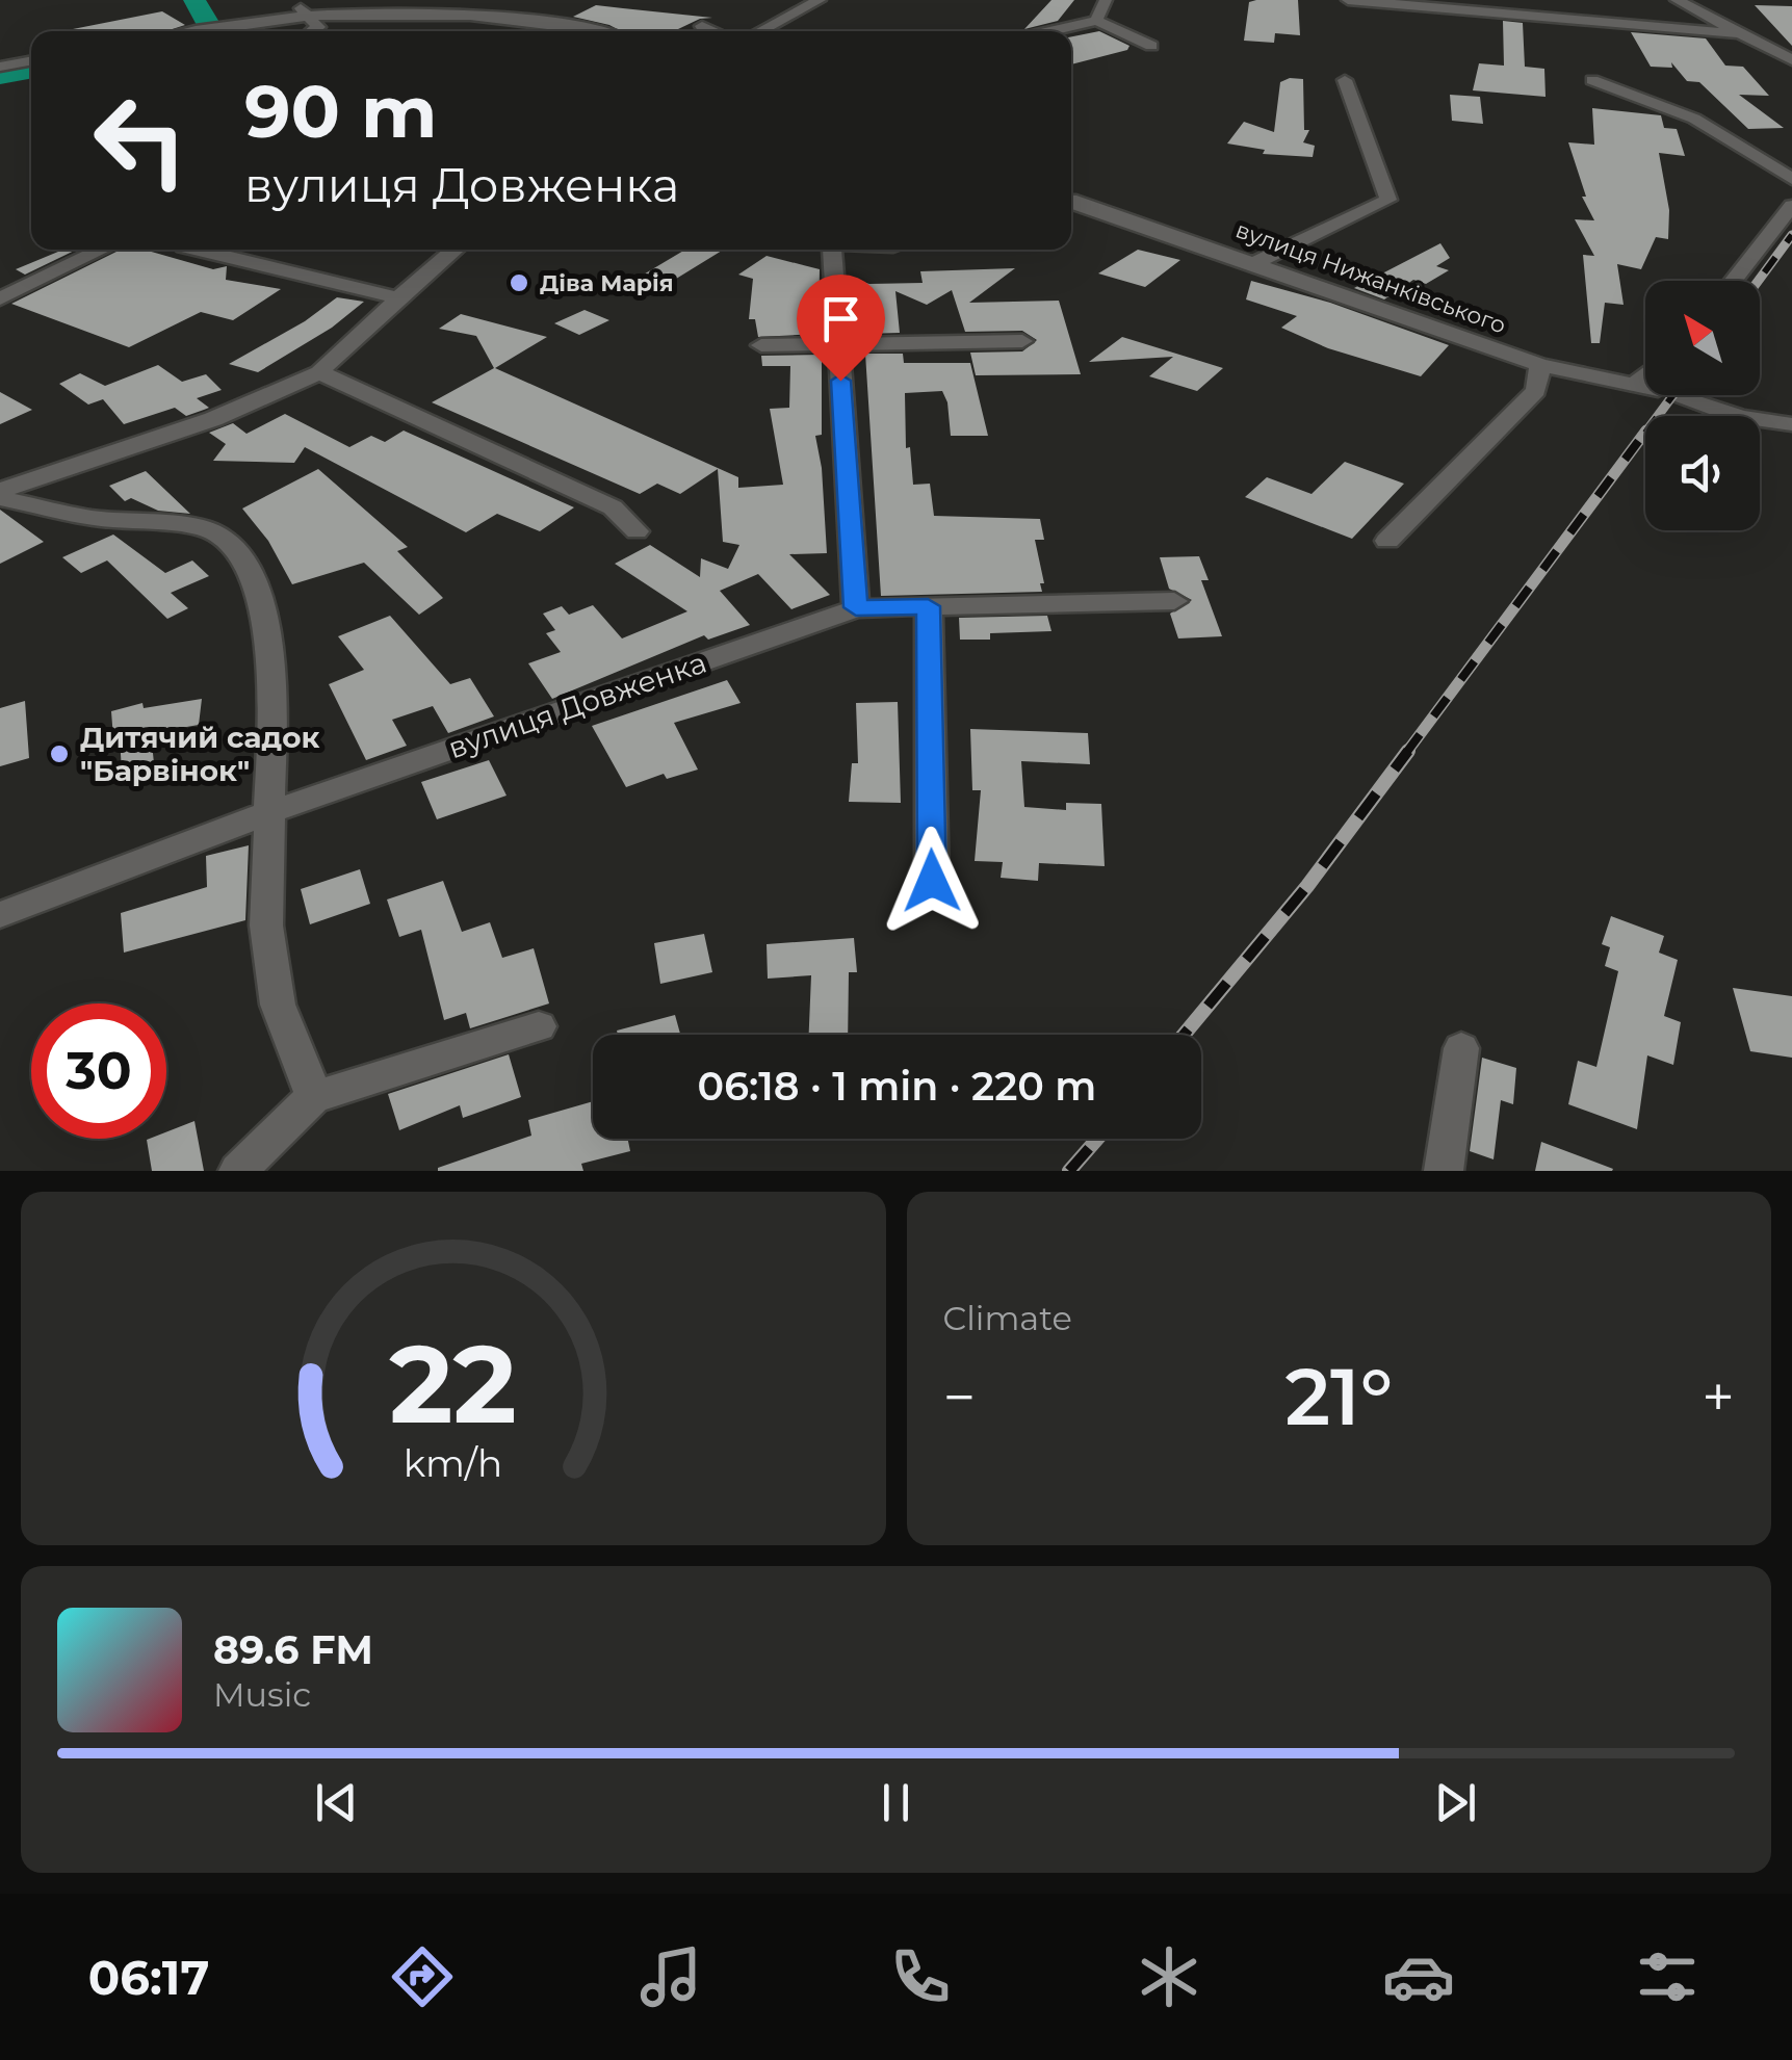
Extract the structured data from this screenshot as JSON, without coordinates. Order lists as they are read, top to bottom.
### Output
{
  "streets": {
    "street": ["вулиця Нижанківського", "вулиця Довженка"]
  },
  "places": ["Діва Марія", "Дитячий садок \"Барвінок\""],
  "north": "top left",
  "page": {
    "turn": ["90 m", "вулиця Довженка"],
    "limit": "30",
    "trip": "06:18 · 1 min · 220 m",
    "tile": "Climate",
    "heat": ["−", "21°", "+"],
    "song": ["89.6 FM", "Music"],
    "tabs": "06:17",
    "gauge": ["22", "km/h"]
  }
}
